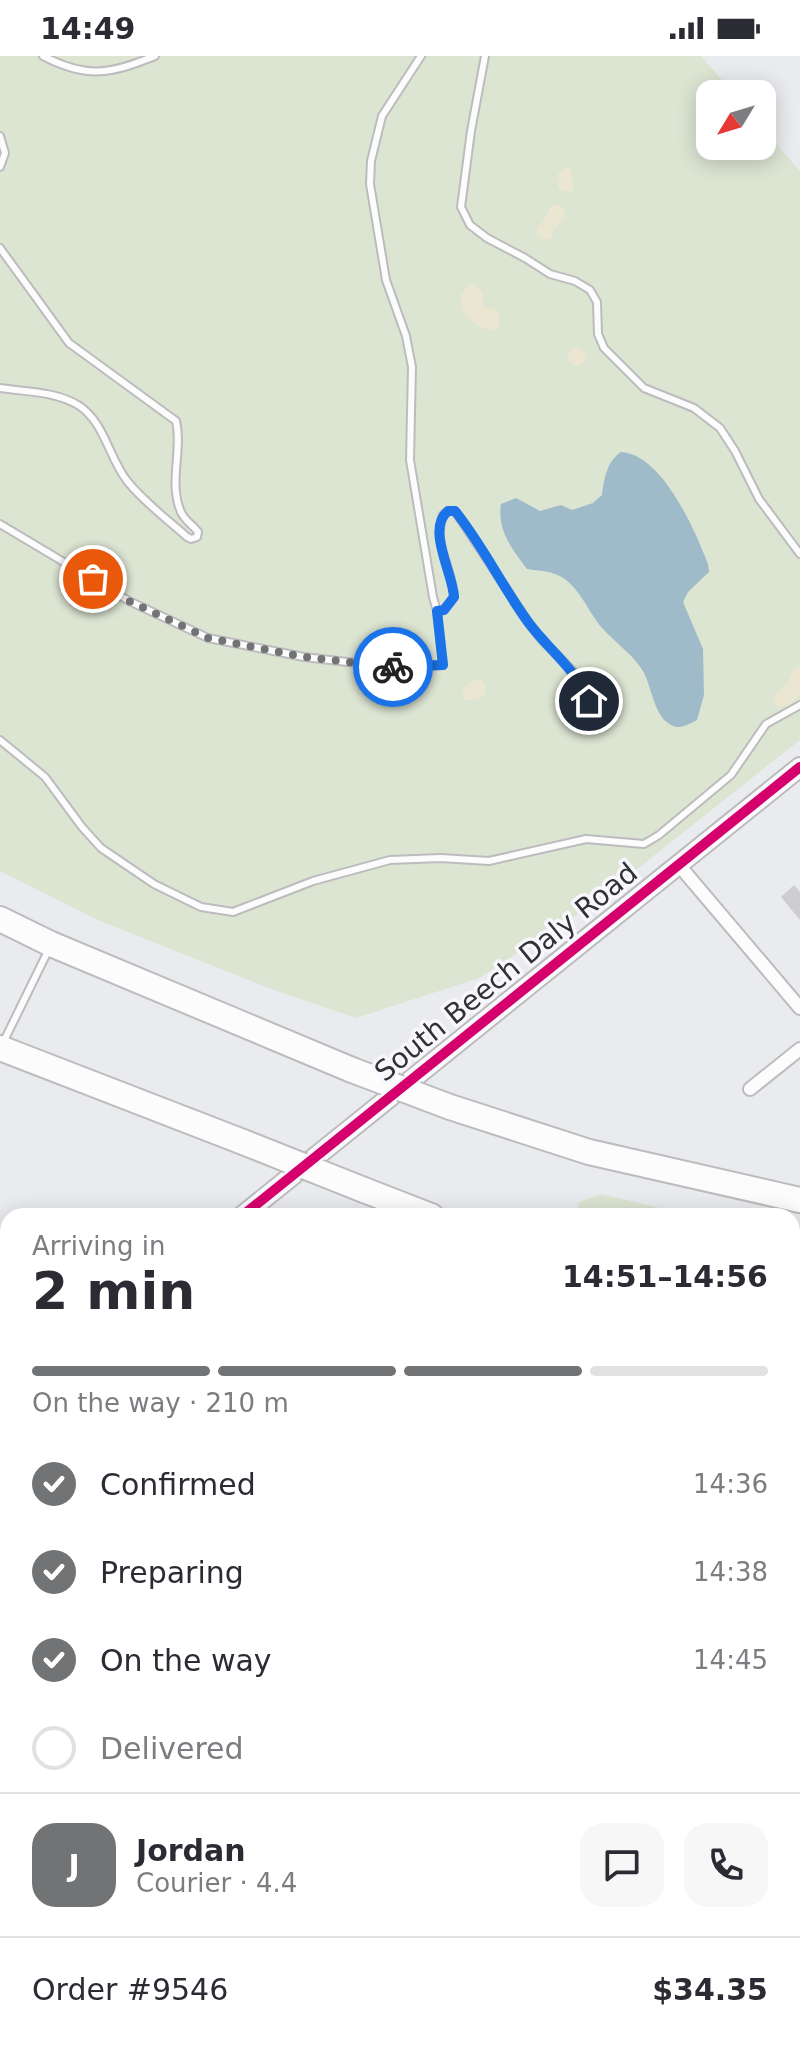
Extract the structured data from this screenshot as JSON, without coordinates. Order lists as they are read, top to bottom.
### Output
{
  "streets": {
    "street": ["South Beech Daly Road"]
  },
  "north": "bottom left",
  "page": {
    "status": "14:49",
    "heading": ["2 min", "Arriving in", "14:51–14:56"],
    "panel": [
      "Jordan",
      "Courier · 4.4",
      "Order #9546",
      "$34.35"
    ],
    "bar": "On the way · 210 m",
    "list": [
      ["Confirmed", "14:36"],
      ["Preparing", "14:38"],
      ["On the way", "14:45"],
      "Delivered"
    ],
    "round": "J"
  }
}
